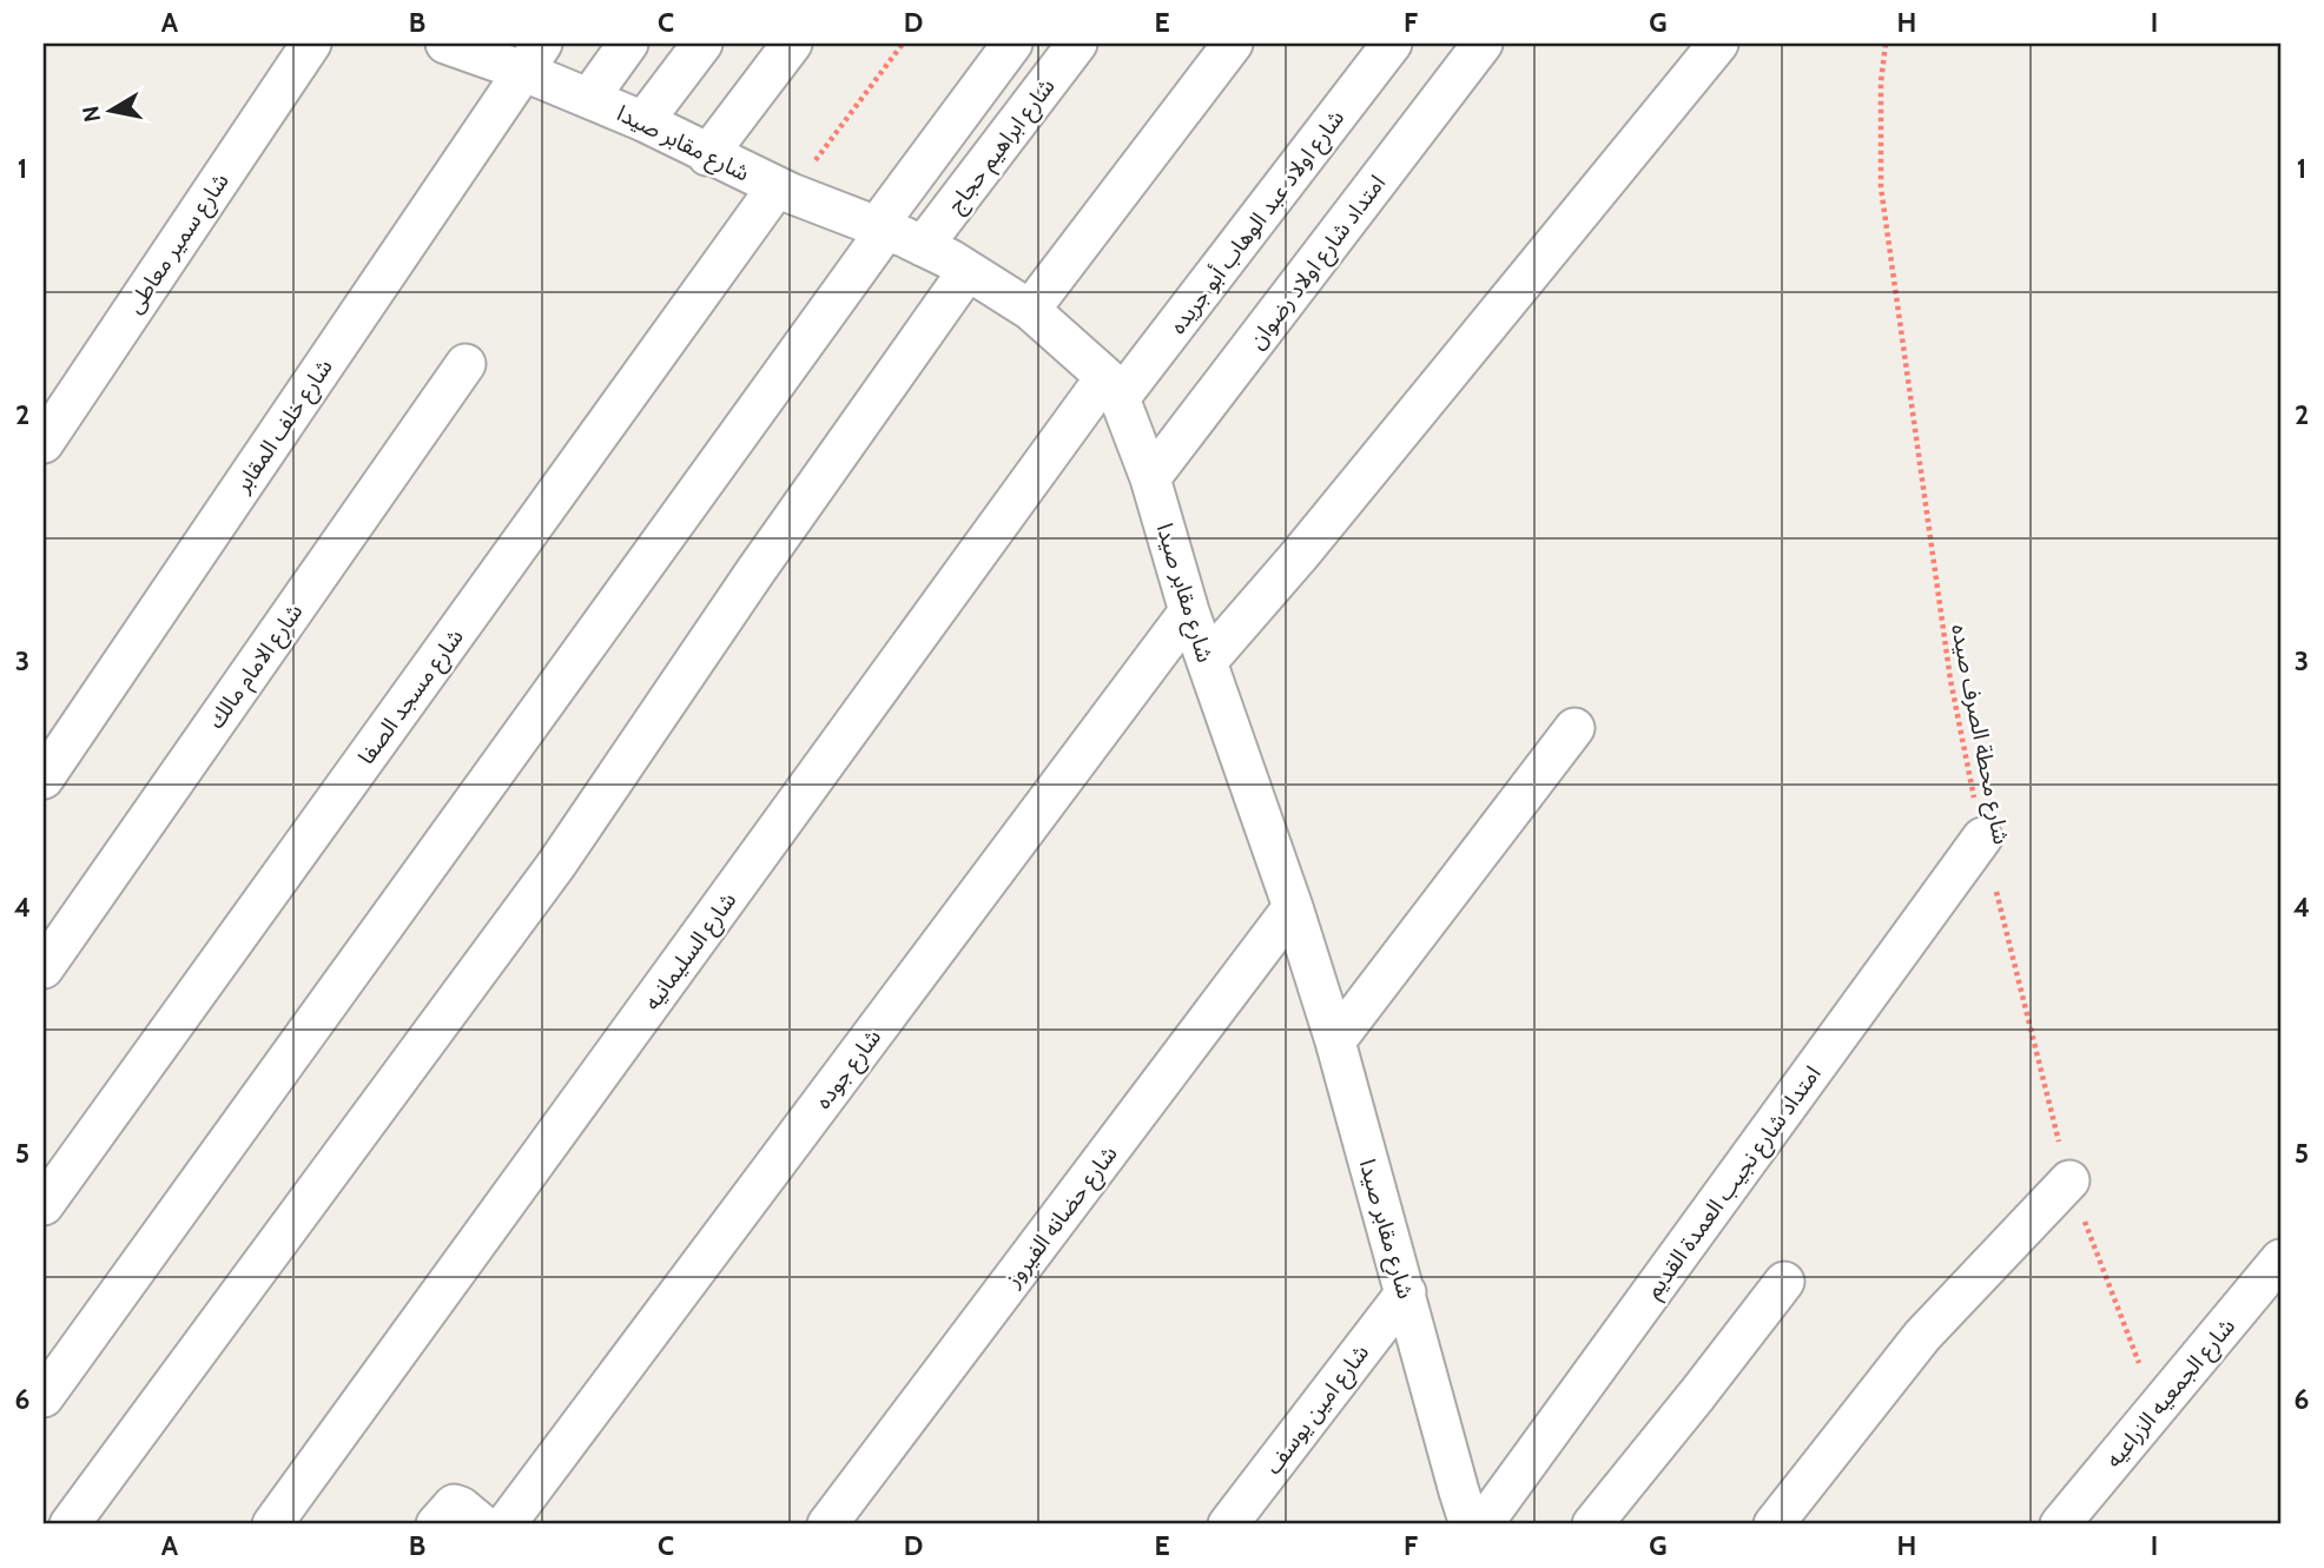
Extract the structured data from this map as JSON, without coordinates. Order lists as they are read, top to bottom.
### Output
{
  "streets": {
    "street": [
      "شارع مقابر صيدا",
      "شارع ابراهيم حجاج",
      "شارع اولاد عبد الوهاب أبو جريده",
      "شارع سمير معاطى",
      "امتداد شارع اولاد رضوان",
      "شارع خلف المقابر",
      "شارع الامام مالك",
      "شارع مسجد الصفا",
      "شارع السليمانيه",
      "شارع جوده",
      "امتداد شارع نجيب العمدة القديم",
      "شارع حضانه الفيروز",
      "شارع الجمعيه الزراعيه",
      "شارع امين يوسف"
    ],
    "path": ["شارع محطة الصرف صيده"]
  },
  "crossings": [
    ["شارع مقابر صيدا", "شارع ابراهيم حجاج"],
    ["شارع مقابر صيدا", "شارع اولاد عبد الوهاب أبو جريده"],
    ["شارع مقابر صيدا", "امتداد شارع اولاد رضوان"],
    ["شارع مقابر صيدا", "شارع خلف المقابر"],
    ["شارع مقابر صيدا", "شارع مسجد الصفا"],
    ["شارع مقابر صيدا", "شارع السليمانيه"],
    ["شارع مقابر صيدا", "شارع جوده"],
    ["شارع مقابر صيدا", "شارع حضانه الفيروز"],
    ["شارع مقابر صيدا", "شارع امين يوسف"],
    ["شارع اولاد عبد الوهاب أبو جريده", "شارع السليمانيه"],
    ["شارع محطة الصرف صيده", "امتداد شارع نجيب العمدة القديم"],
    ["شارع محطة الصرف صيده", "شارع الجمعيه الزراعيه"]
  ],
  "north": "left",
  "grid": {
    "columns": [
      "A",
      "B",
      "C",
      "D",
      "E",
      "F",
      "G",
      "H",
      "I"
    ],
    "rows": [
      "1",
      "2",
      "3",
      "4",
      "5",
      "6"
    ]
  }
}
